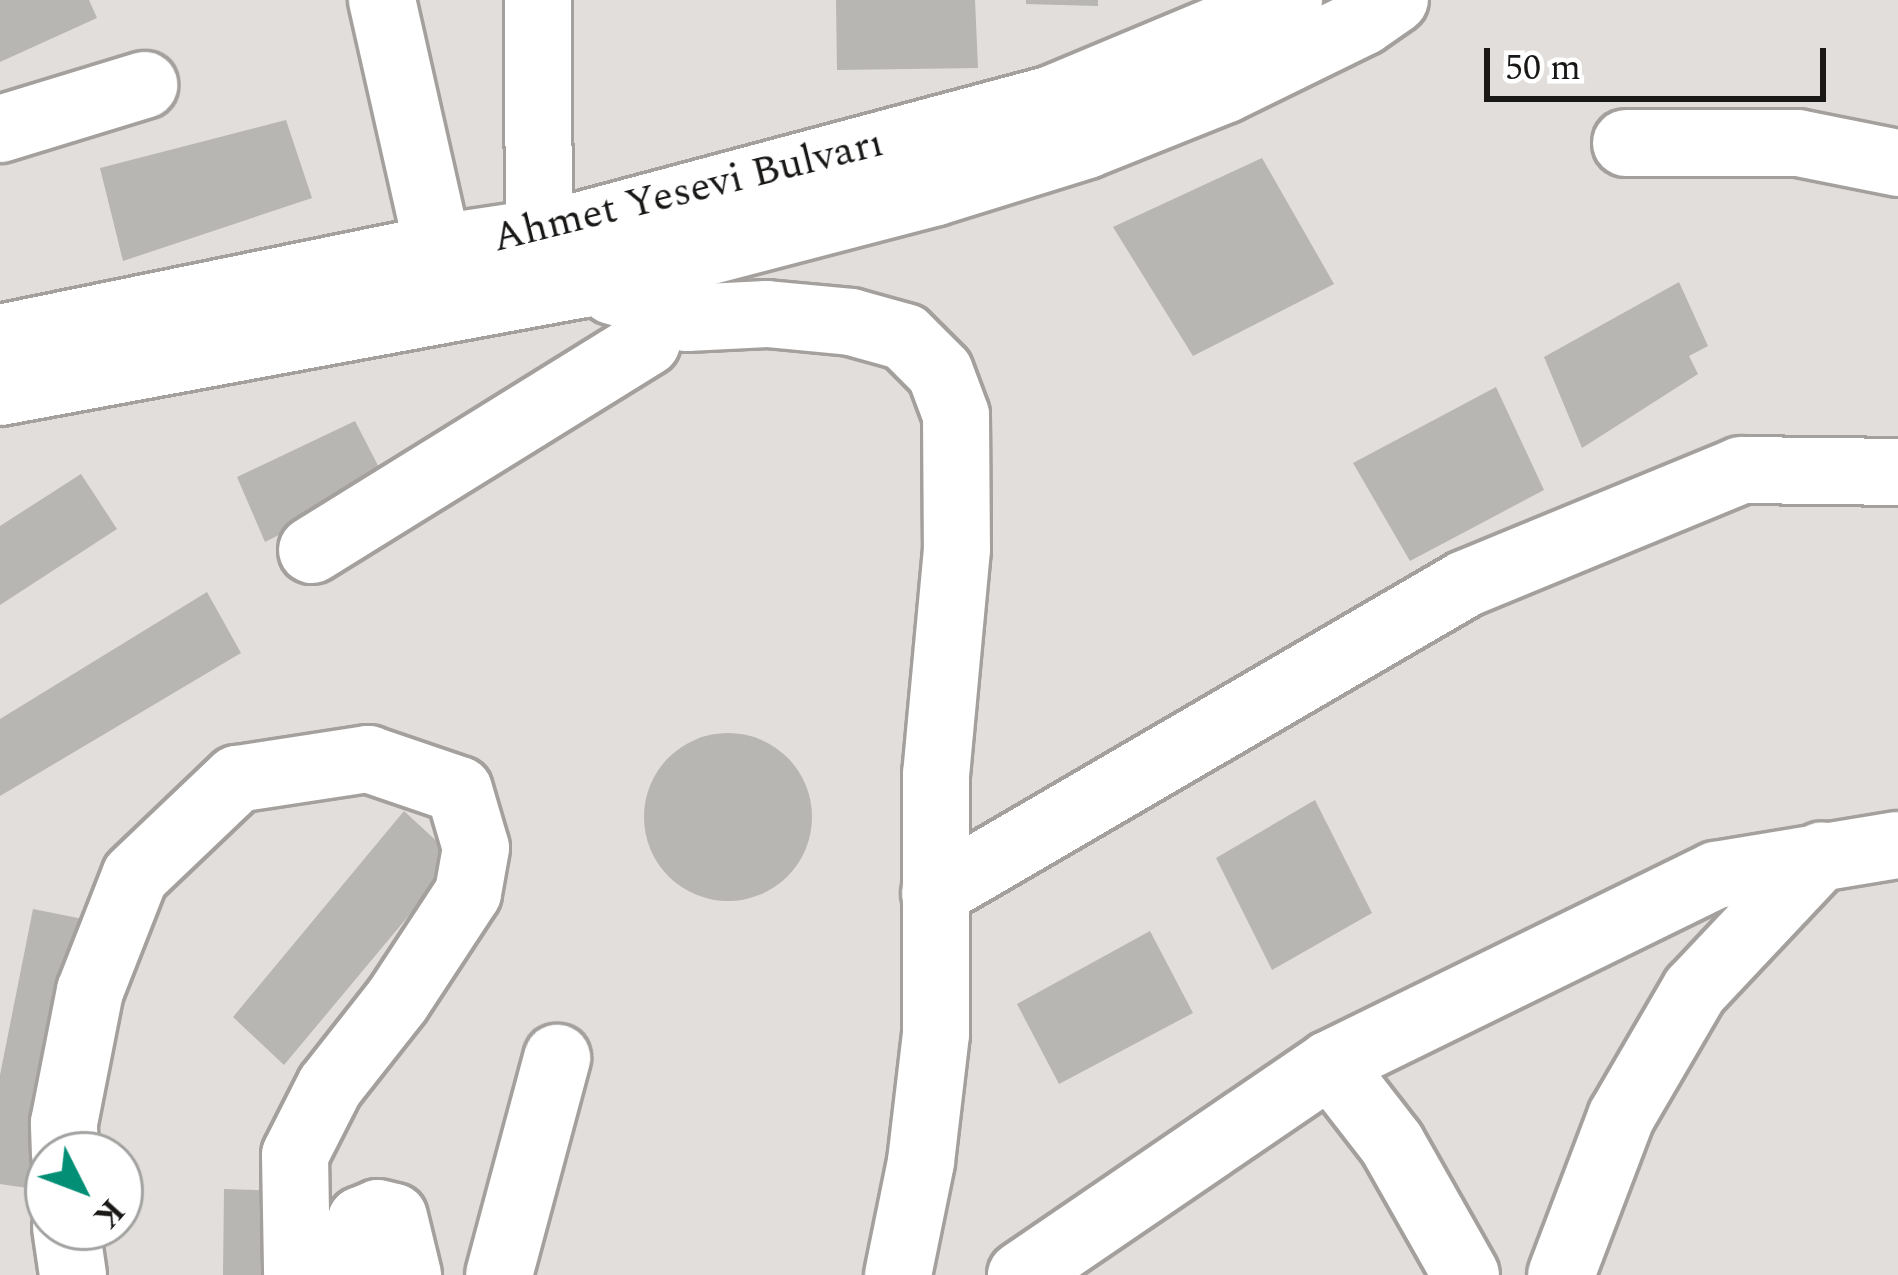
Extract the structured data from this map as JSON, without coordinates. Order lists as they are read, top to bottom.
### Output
{
  "streets": {
    "street": ["Ahmet Yesevi Bulvarı"]
  },
  "scale_bar": "50 m",
  "north": "bottom right"
}
